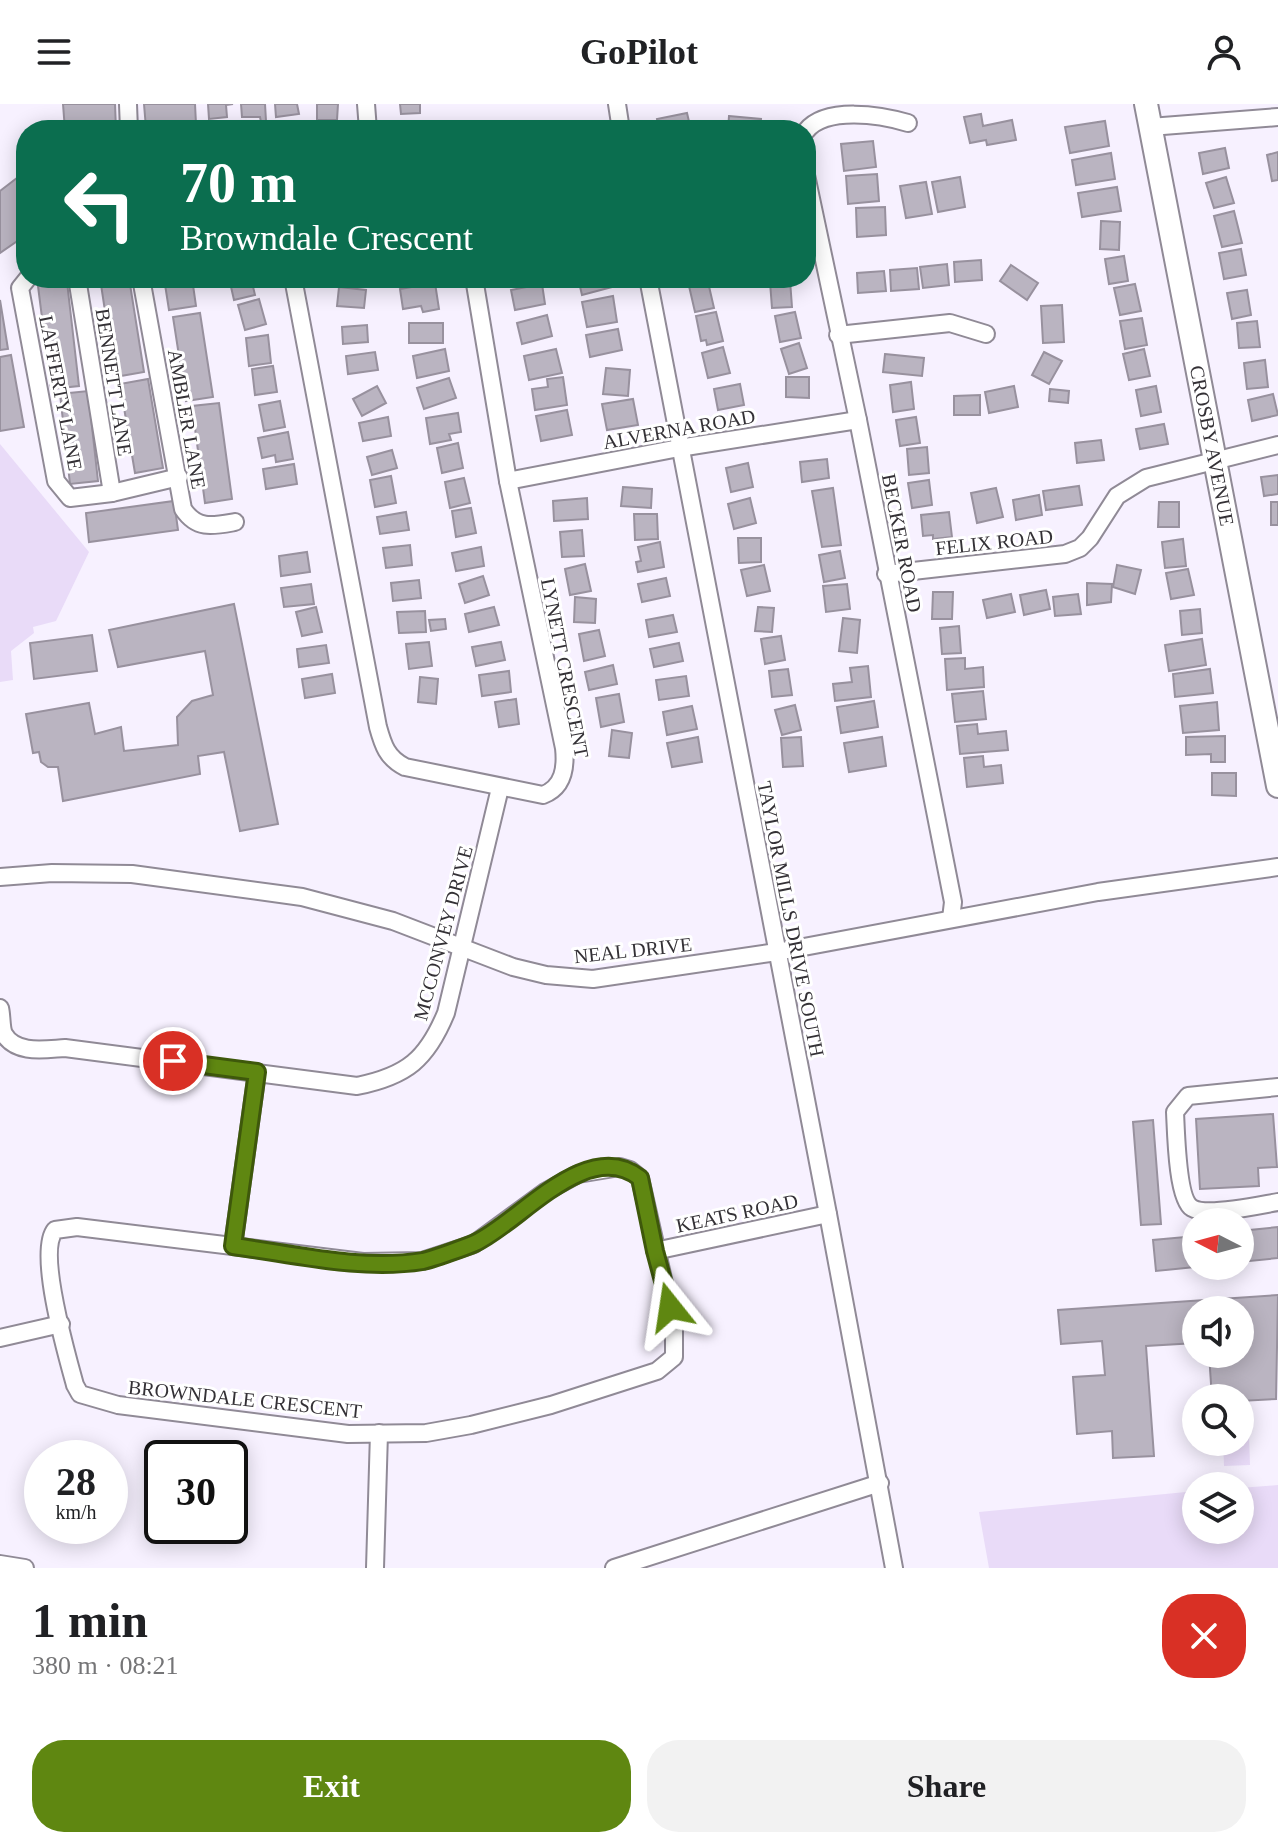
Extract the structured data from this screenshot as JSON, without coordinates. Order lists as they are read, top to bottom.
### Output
{
  "streets": {
    "street": [
      "BENNETT LANE",
      "LAFFERTY LANE",
      "AMBLER LANE",
      "ALVERNA ROAD",
      "CROSBY AVENUE",
      "FELIX ROAD",
      "BECKER ROAD",
      "LYNETT CRESCENT",
      "TAYLOR MILLS DRIVE SOUTH",
      "MCCONVEY DRIVE",
      "NEAL DRIVE",
      "KEATS ROAD",
      "BROWNDALE CRESCENT"
    ]
  },
  "crossings": [
    ["BENNETT LANE", "LAFFERTY LANE"],
    ["LAFFERTY LANE", "AMBLER LANE"],
    ["ALVERNA ROAD", "BECKER ROAD"],
    ["ALVERNA ROAD", "LYNETT CRESCENT"],
    ["ALVERNA ROAD", "TAYLOR MILLS DRIVE SOUTH"],
    ["CROSBY AVENUE", "FELIX ROAD"],
    ["FELIX ROAD", "BECKER ROAD"],
    ["BECKER ROAD", "NEAL DRIVE"],
    ["LYNETT CRESCENT", "MCCONVEY DRIVE"],
    ["TAYLOR MILLS DRIVE SOUTH", "NEAL DRIVE"],
    ["TAYLOR MILLS DRIVE SOUTH", "KEATS ROAD"],
    ["MCCONVEY DRIVE", "NEAL DRIVE"],
    ["KEATS ROAD", "BROWNDALE CRESCENT"]
  ],
  "north": "left",
  "page": {
    "header": "GoPilot",
    "turn": ["70 m", "Browndale Crescent"],
    "speed": "28 km/h",
    "limit": "30",
    "heading": ["1 min", "380 m · 08:21"],
    "buttons": ["Exit", "Share"]
  }
}
